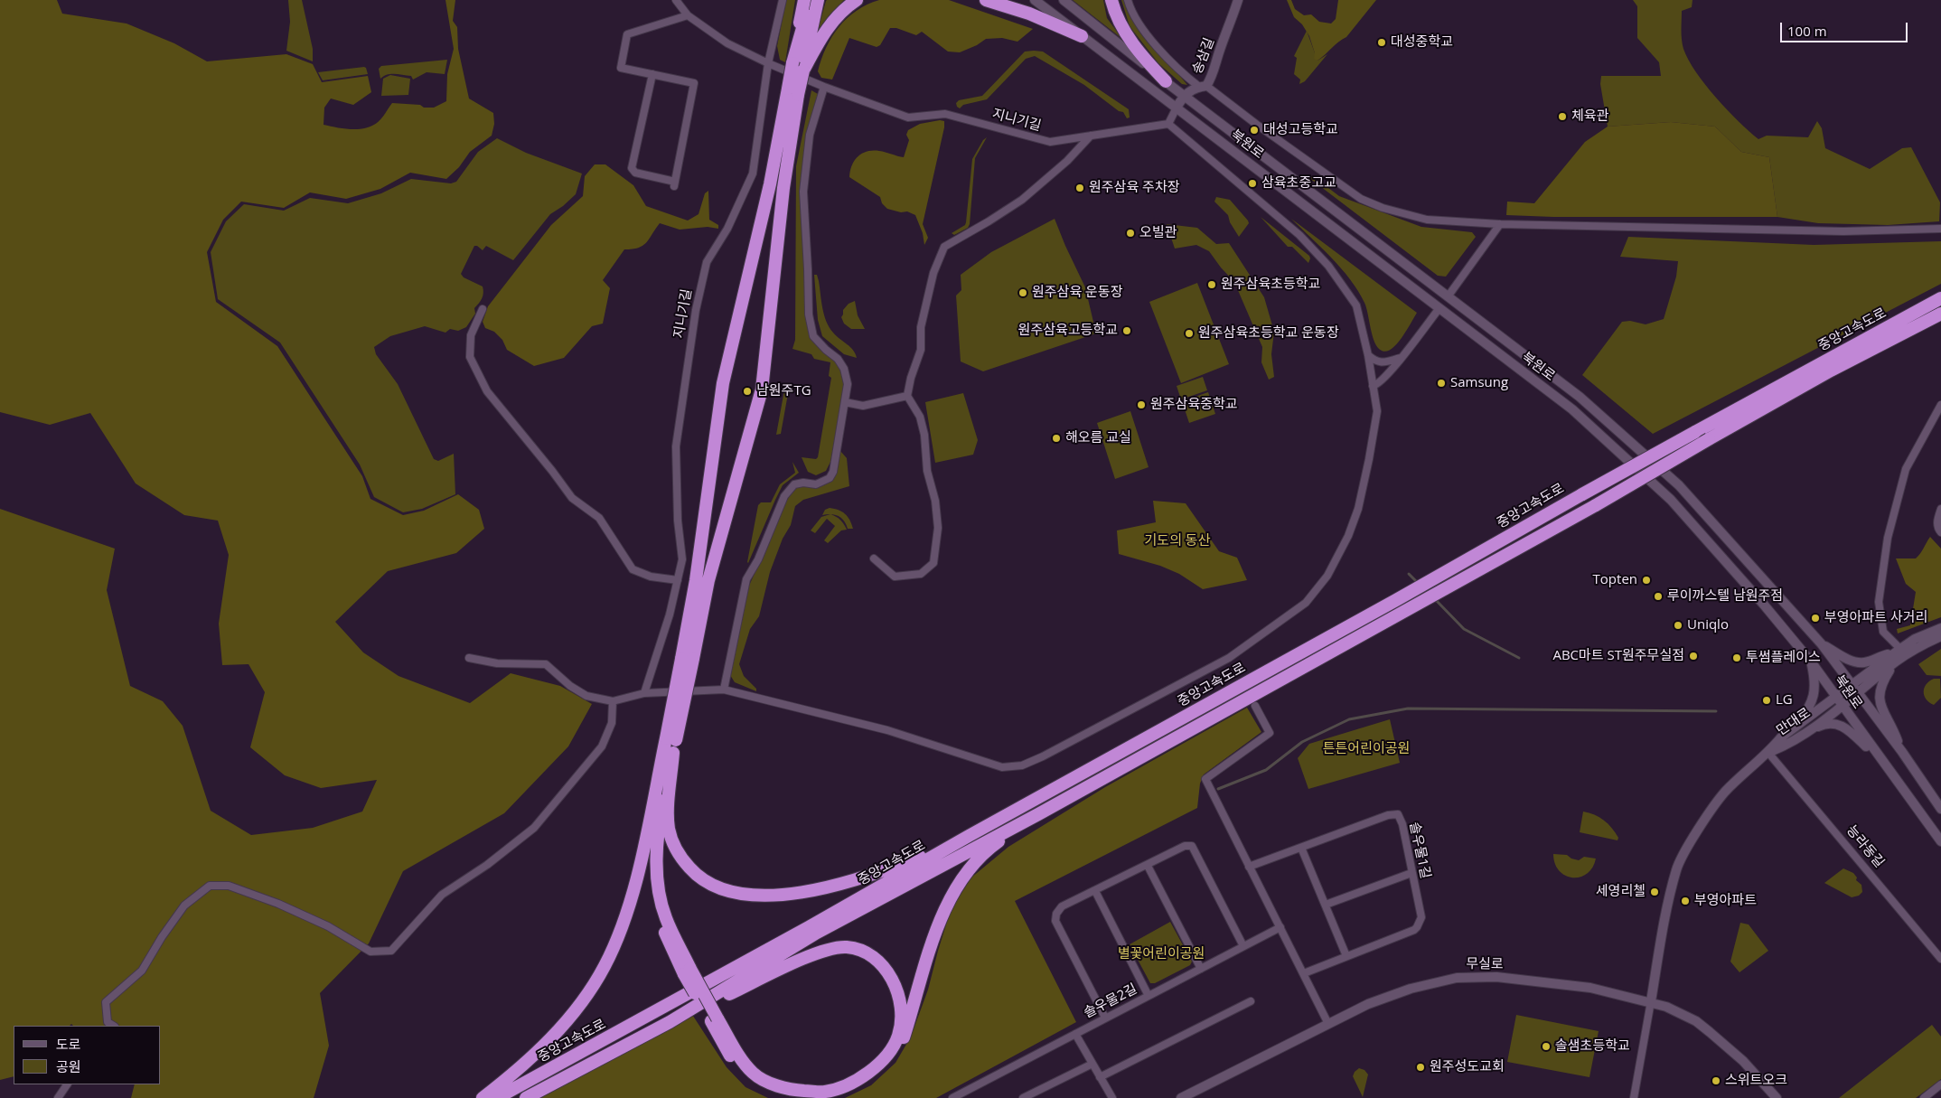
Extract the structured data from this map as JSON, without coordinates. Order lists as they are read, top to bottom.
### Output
{
  "streets": {
    "highway": ["중앙고속도로"],
    "street": [
      "송삼길",
      "지니기길",
      "북원로",
      "만대로",
      "능라동길",
      "솔우물1길",
      "무실로",
      "솔우물2길"
    ]
  },
  "crossings": [
    ["송삼길", "북원로"],
    ["북원로", "만대로"],
    ["만대로", "능라동길"]
  ],
  "parks": ["기도의 동산", "튼튼어린이공원", "별꽃어린이공원"],
  "places": [
    "대성중학교",
    "체육관",
    "대성고등학교",
    "삼육초중고교",
    "원주삼육 주차장",
    "오빌관",
    "원주삼육초등학교",
    "원주삼육 운동장",
    "원주삼육고등학교",
    "원주삼육초등학교 운동장",
    "Samsung",
    "남원주TG",
    "원주삼육중학교",
    "해오름 교실",
    "Topten",
    "루이까스텔 남원주점",
    "부영아파트 사거리",
    "Uniqlo",
    "ABC마트 ST원주무실점",
    "투썸플레이스",
    "LG",
    "세영리첼",
    "부영아파트",
    "솔샘초등학교",
    "원주성도교회",
    "스위트오크"
  ],
  "legend": ["도로", "공원"],
  "scale_bar": "100 m"
}
